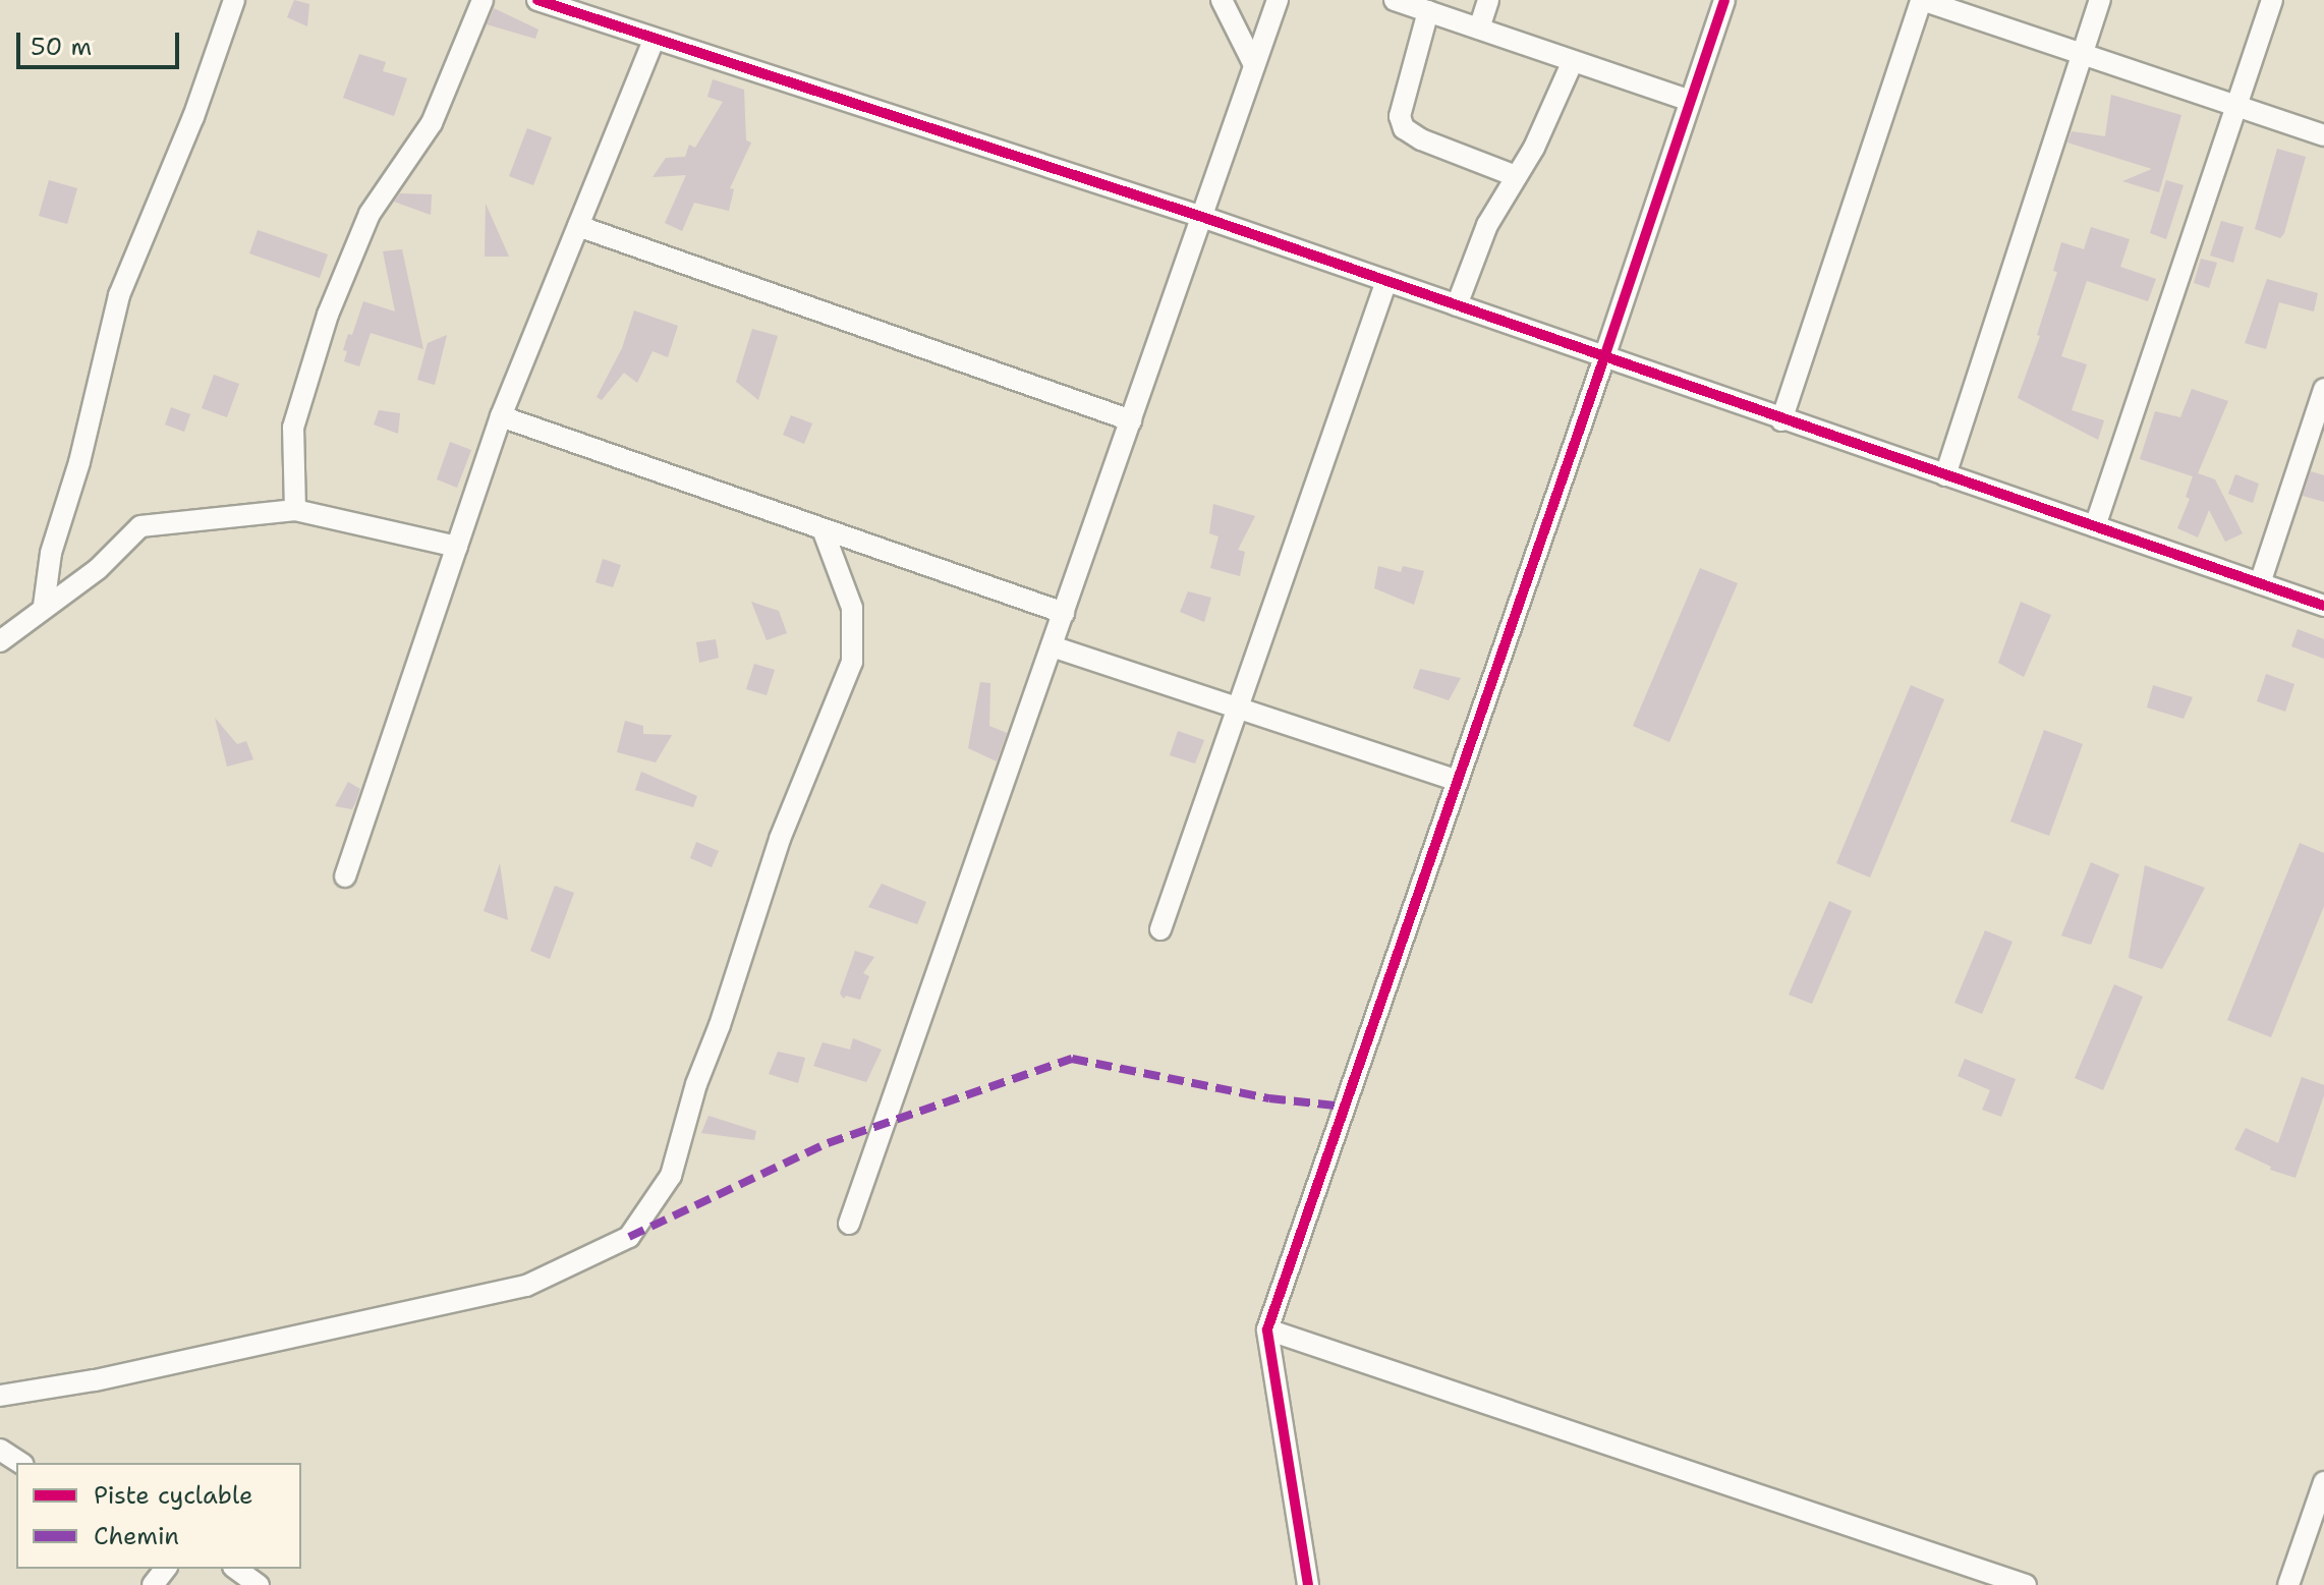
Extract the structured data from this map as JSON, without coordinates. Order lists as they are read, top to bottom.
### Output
{
  "legend": ["Piste cyclable", "Chemin"],
  "scale_bar": "50 m"
}
